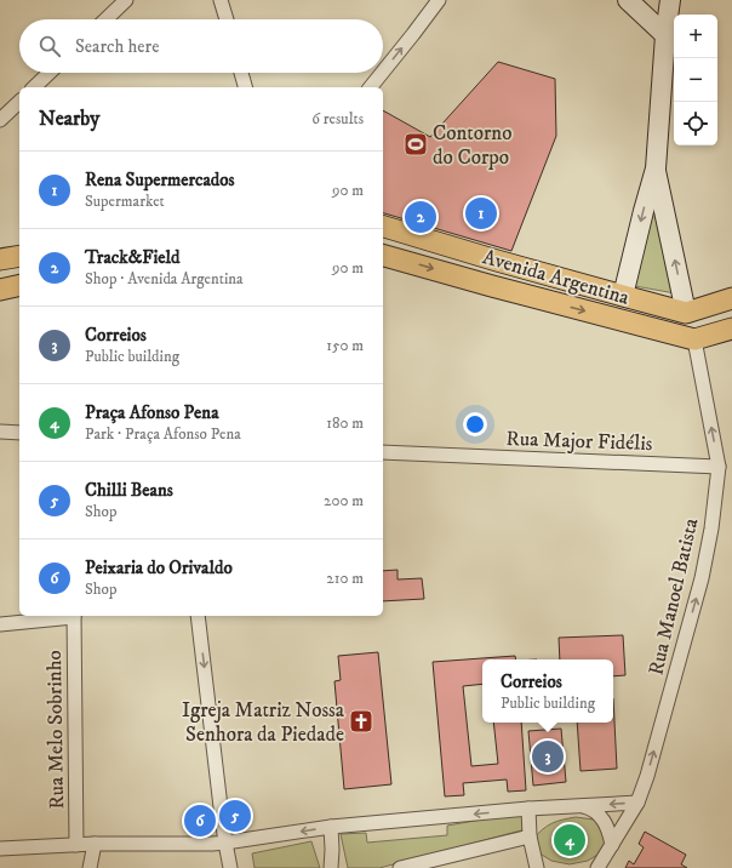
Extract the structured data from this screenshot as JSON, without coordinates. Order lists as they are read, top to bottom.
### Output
{
  "streets": {
    "main road": ["Avenida Argentina"],
    "street": ["Rua Major Fidélis", "Rua Manoel Batista", "Rua Melo Sobrinho"]
  },
  "crossings": [
    ["Avenida Argentina", "Rua Manoel Batista"],
    ["Rua Major Fidélis", "Rua Manoel Batista"]
  ],
  "one_way": ["Rua Manoel Batista"],
  "places": {
    "sports": ["Contorno do Corpo"],
    "church": ["Igreja Matriz Nossa Senhora da Piedade"]
  },
  "page": {
    "map_buttons": ["+", "−"],
    "search": "Search here",
    "heading": ["Nearby", "6 results"],
    "list": [
      {
        "mark": "1",
        "name": "Rena Supermercados",
        "note": "Supermarket",
        "value": "90 m"
      },
      {
        "mark": "2",
        "name": "Track&Field",
        "note": "Shop · Avenida Argentina",
        "value": "90 m"
      },
      {
        "mark": "3",
        "name": "Correios",
        "note": "Public building",
        "value": "150 m"
      },
      {
        "mark": "4",
        "name": "Praça Afonso Pena",
        "note": "Park · Praça Afonso Pena",
        "value": "180 m"
      },
      {
        "mark": "5",
        "name": "Chilli Beans",
        "note": "Shop",
        "value": "200 m"
      },
      {
        "mark": "6",
        "name": "Peixaria do Orivaldo",
        "note": "Shop",
        "value": "210 m"
      }
    ],
    "pins": [
      "1",
      "2",
      "3",
      "5",
      "6",
      "4"
    ],
    "popup": ["Correios", "Public building"]
  }
}
